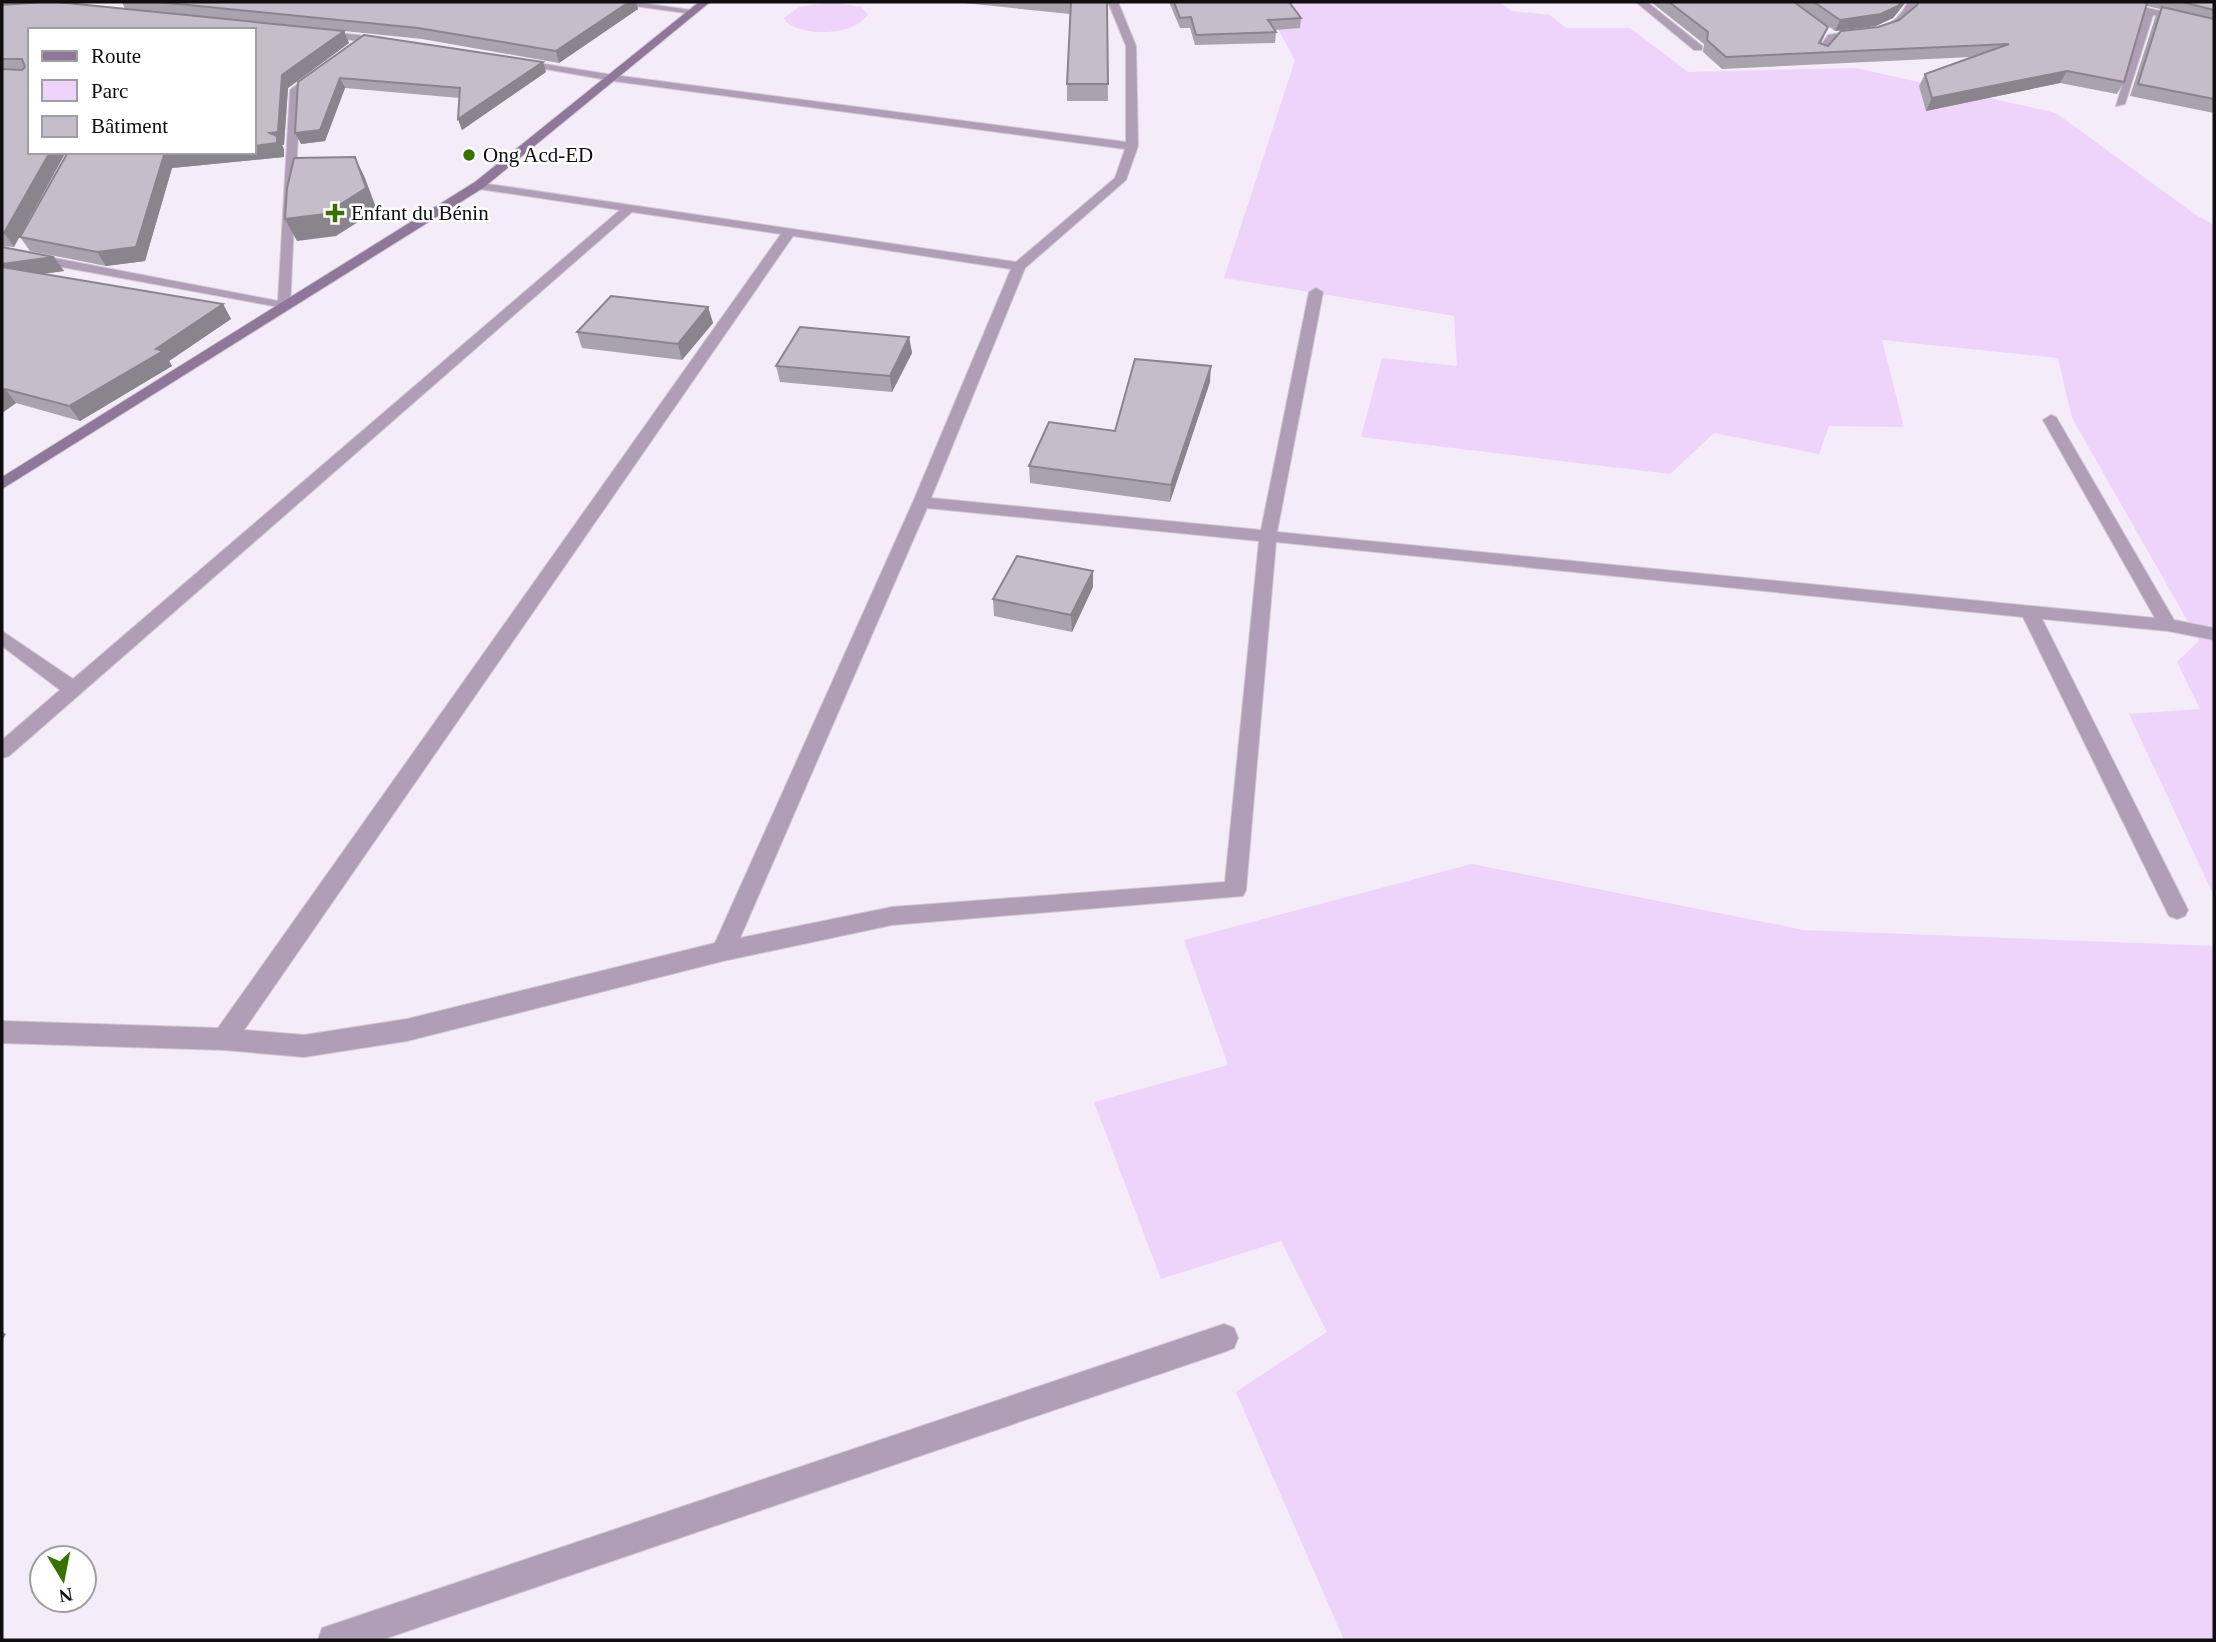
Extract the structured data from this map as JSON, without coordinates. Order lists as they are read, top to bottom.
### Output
{
  "places": {
    "other": ["Ong Acd-ED"],
    "health": ["Enfant du Bénin"]
  },
  "legend": ["Route", "Parc", "Bâtiment"],
  "north": "bottom"
}
